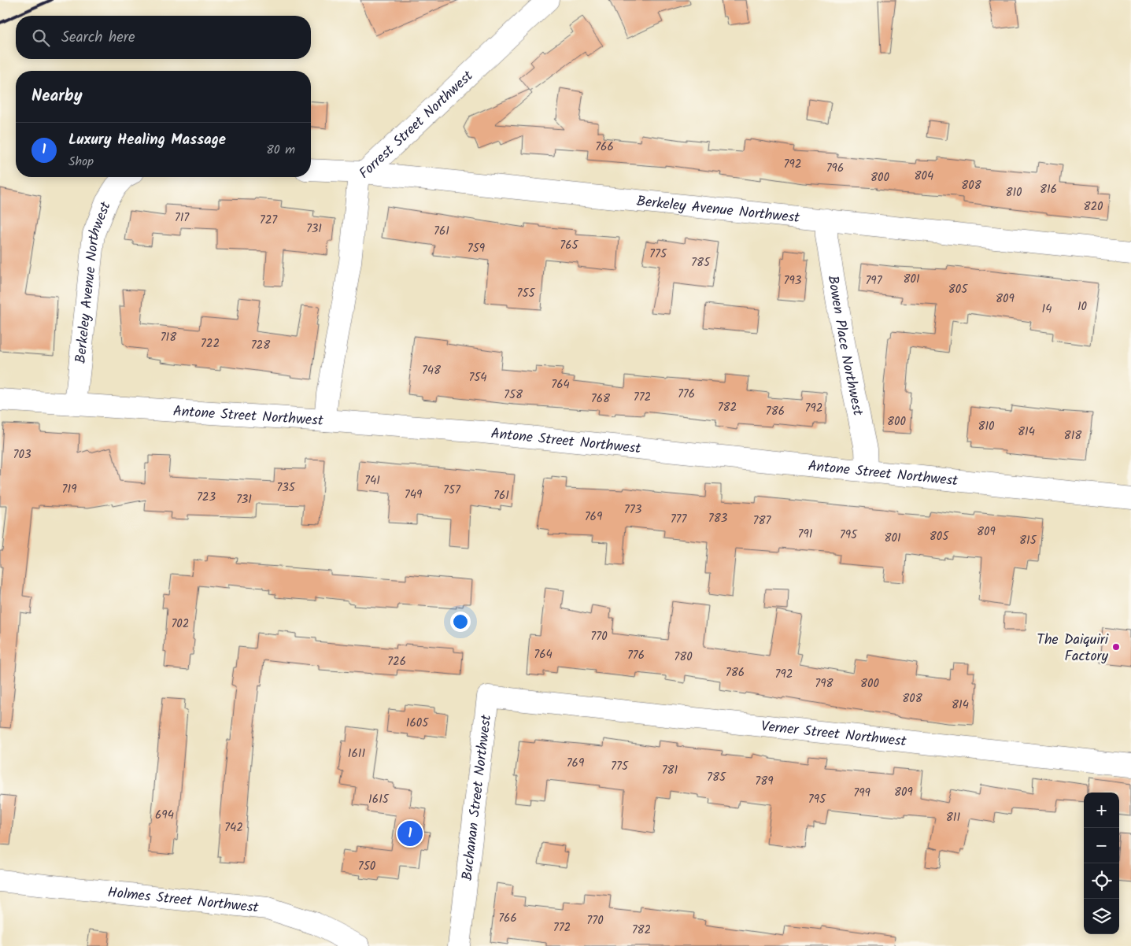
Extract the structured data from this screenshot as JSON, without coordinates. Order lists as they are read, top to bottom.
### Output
{
  "streets": {
    "street": [
      "Forrest Street Northwest",
      "Berkeley Avenue Northwest",
      "Bowen Place Northwest",
      "Antone Street Northwest",
      "Verner Street Northwest",
      "Buchanan Street Northwest",
      "Holmes Street Northwest"
    ]
  },
  "crossings": [
    ["Forrest Street Northwest", "Berkeley Avenue Northwest"],
    ["Forrest Street Northwest", "Antone Street Northwest"],
    ["Berkeley Avenue Northwest", "Bowen Place Northwest"],
    ["Berkeley Avenue Northwest", "Antone Street Northwest"],
    ["Bowen Place Northwest", "Antone Street Northwest"],
    ["Verner Street Northwest", "Buchanan Street Northwest"]
  ],
  "places": ["The Daiquiri Factory"],
  "house_numbers": [
    "766",
    "792",
    "796",
    "804",
    "800",
    "808",
    "816",
    "810",
    "820",
    "717",
    "727",
    "731",
    "761",
    "765",
    "759",
    "775",
    "785",
    "801",
    "793",
    "797",
    "805",
    "755",
    "809",
    "10",
    "14",
    "718",
    "722",
    "728",
    "748",
    "754",
    "764",
    "776",
    "758",
    "772",
    "768",
    "782",
    "792",
    "786",
    "800",
    "810",
    "814",
    "818",
    "703",
    "741",
    "735",
    "719",
    "757",
    "749",
    "761",
    "723",
    "731",
    "773",
    "769",
    "783",
    "777",
    "787",
    "809",
    "791",
    "795",
    "805",
    "801",
    "815",
    "702",
    "770",
    "764",
    "776",
    "780",
    "726",
    "786",
    "792",
    "798",
    "800",
    "808",
    "814",
    "1605",
    "1611",
    "769",
    "775",
    "781",
    "785",
    "789",
    "809",
    "799",
    "1615",
    "795",
    "694",
    "811",
    "742",
    "750",
    "766",
    "770",
    "772",
    "782"
  ],
  "page": {
    "search": "Search here",
    "heading": "Nearby",
    "list": [
      {
        "mark": "1",
        "name": "Luxury Healing Massage",
        "note": "Shop",
        "value": "80 m"
      }
    ],
    "map_buttons": ["+", "−"],
    "pins": "1"
  }
}
